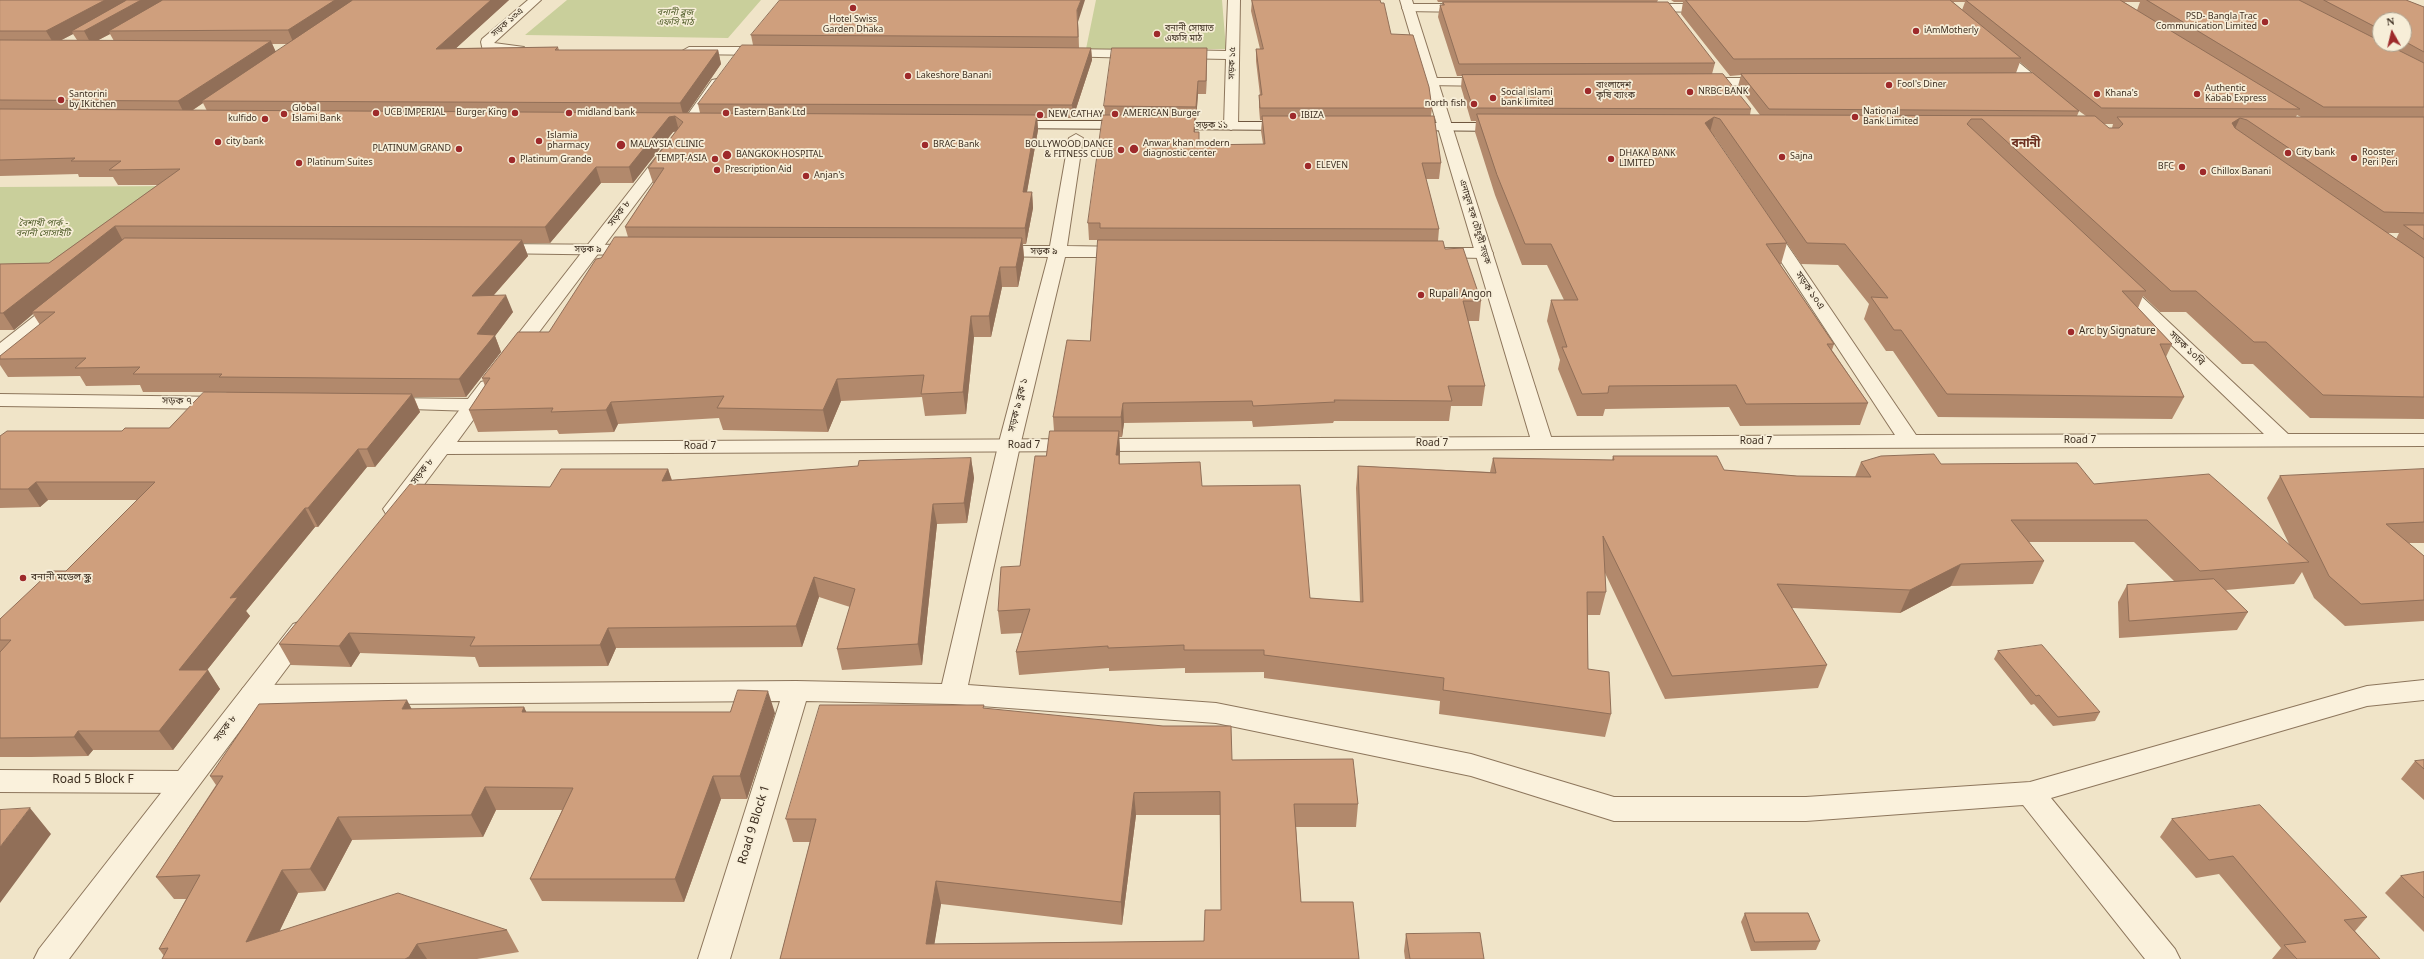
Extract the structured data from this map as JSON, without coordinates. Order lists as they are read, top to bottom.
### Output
{
  "streets": {
    "street": [
      "সড়ক ১৩এ",
      "সড়ক ১৫",
      "সড়ক ১১",
      "সড়ক ৮",
      "এনামুল হক চৌধুরী সড়ক",
      "সড়ক ৯",
      "সড়ক ১০এ",
      "সড়ক ১০বি",
      "সড়ক ৭",
      "সড়ক ৯ ব্লক ১",
      "Road 7",
      "Road 5 Block F",
      "Road 9 Block 1"
    ]
  },
  "crossings": [
    ["সড়ক ১৫", "সড়ক ১১"],
    ["সড়ক ১১", "সড়ক ৯ ব্লক ১"],
    ["সড়ক ৮", "সড়ক ৯"],
    ["সড়ক ৮", "Road 7"],
    ["সড়ক ৮", "Road 5 Block F"],
    ["এনামুল হক চৌধুরী সড়ক", "Road 7"],
    ["সড়ক ৯", "সড়ক ৯ ব্লক ১"],
    ["সড়ক ১০এ", "Road 7"],
    ["সড়ক ১০বি", "Road 7"],
    ["সড়ক ৯ ব্লক ১", "Road 7"]
  ],
  "districts": ["বনানী"],
  "parks": ["বনানী ব্লুজ এফসি মাঠ", "বৈশাখী পার্ক - বনানী সোসাইটি"],
  "places": [
    "Hotel Swiss Garden Dhaka",
    "PSD- Bangla Trac Communication Limited",
    "iAmMotherly",
    "বনানী সোয়াত এফসি মাঠ",
    "Lakeshore Banani",
    "Fool's Diner",
    "বাংলাদেশ কৃষি ব্যাংক",
    "NRBC BANK",
    "Khana's",
    "Authentic Kabab Express",
    "Social islami bank limited",
    "Santorini by IKitchen",
    "north fish",
    "UCB IMPERIAL",
    "Burger King",
    "midland bank",
    "Eastern Bank Ltd",
    "Global Islami Bank",
    "AMERICAN Burger",
    "NEW CATHAY",
    "IBIZA",
    "National Bank Limited",
    "kulfido",
    "Islamia pharmacy",
    "city bank",
    "MALAYSIA CLINIC",
    "BRAC Bank",
    "PLATINUM GRAND",
    "Anwar khan modern diagnostic center",
    "BOLLYWOOD DANCE & FITNESS CLUB",
    "City bank",
    "BANGKOK HOSPITAL",
    "Sajna",
    "Rooster Peri Peri",
    "TEMPT-ASIA",
    "DHAKA BANK LIMITED",
    "Platinum Grande",
    "Platinum Suites",
    "ELEVEN",
    "BFC",
    "Prescription Aid",
    "Chillox Banani",
    "Anjan's",
    "Rupali Angon",
    "Arc by Signature",
    "বনানী মডেল স্কুল"
  ],
  "north": "top"
}
